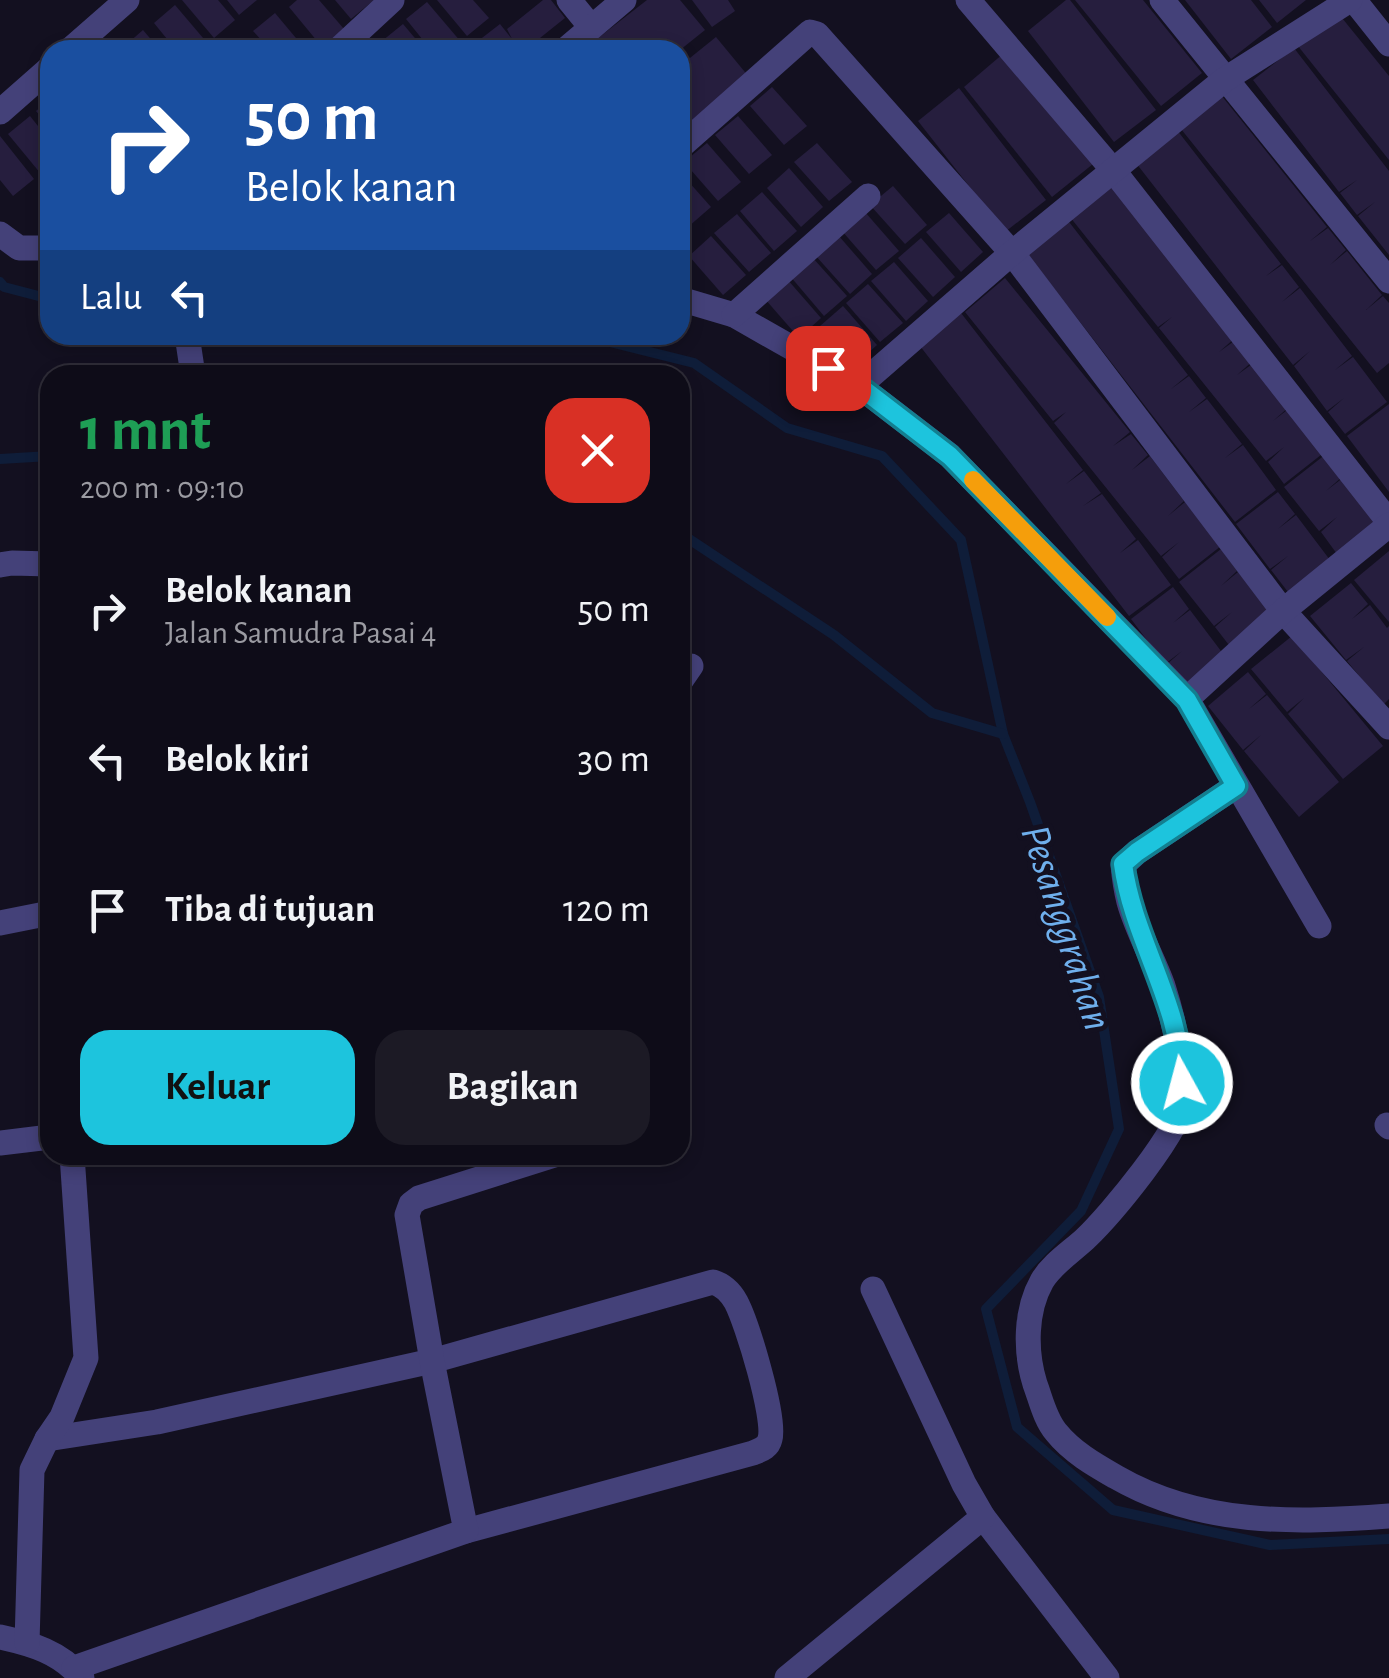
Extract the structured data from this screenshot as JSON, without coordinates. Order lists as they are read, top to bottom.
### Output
{
  "water": ["Pesanggrahan"],
  "page": {
    "turn": ["50 m", "Belok kanan"],
    "then": "Lalu",
    "heading": ["1 mnt", "200 m · 09:10"],
    "list": [
      {
        "name": "Belok kanan",
        "note": "Jalan Samudra Pasai 4",
        "value": "50 m"
      },
      {
        "name": "Belok kiri",
        "value": "30 m"
      },
      {
        "name": "Tiba di tujuan",
        "value": "120 m"
      }
    ],
    "buttons": ["Keluar", "Bagikan"]
  }
}
